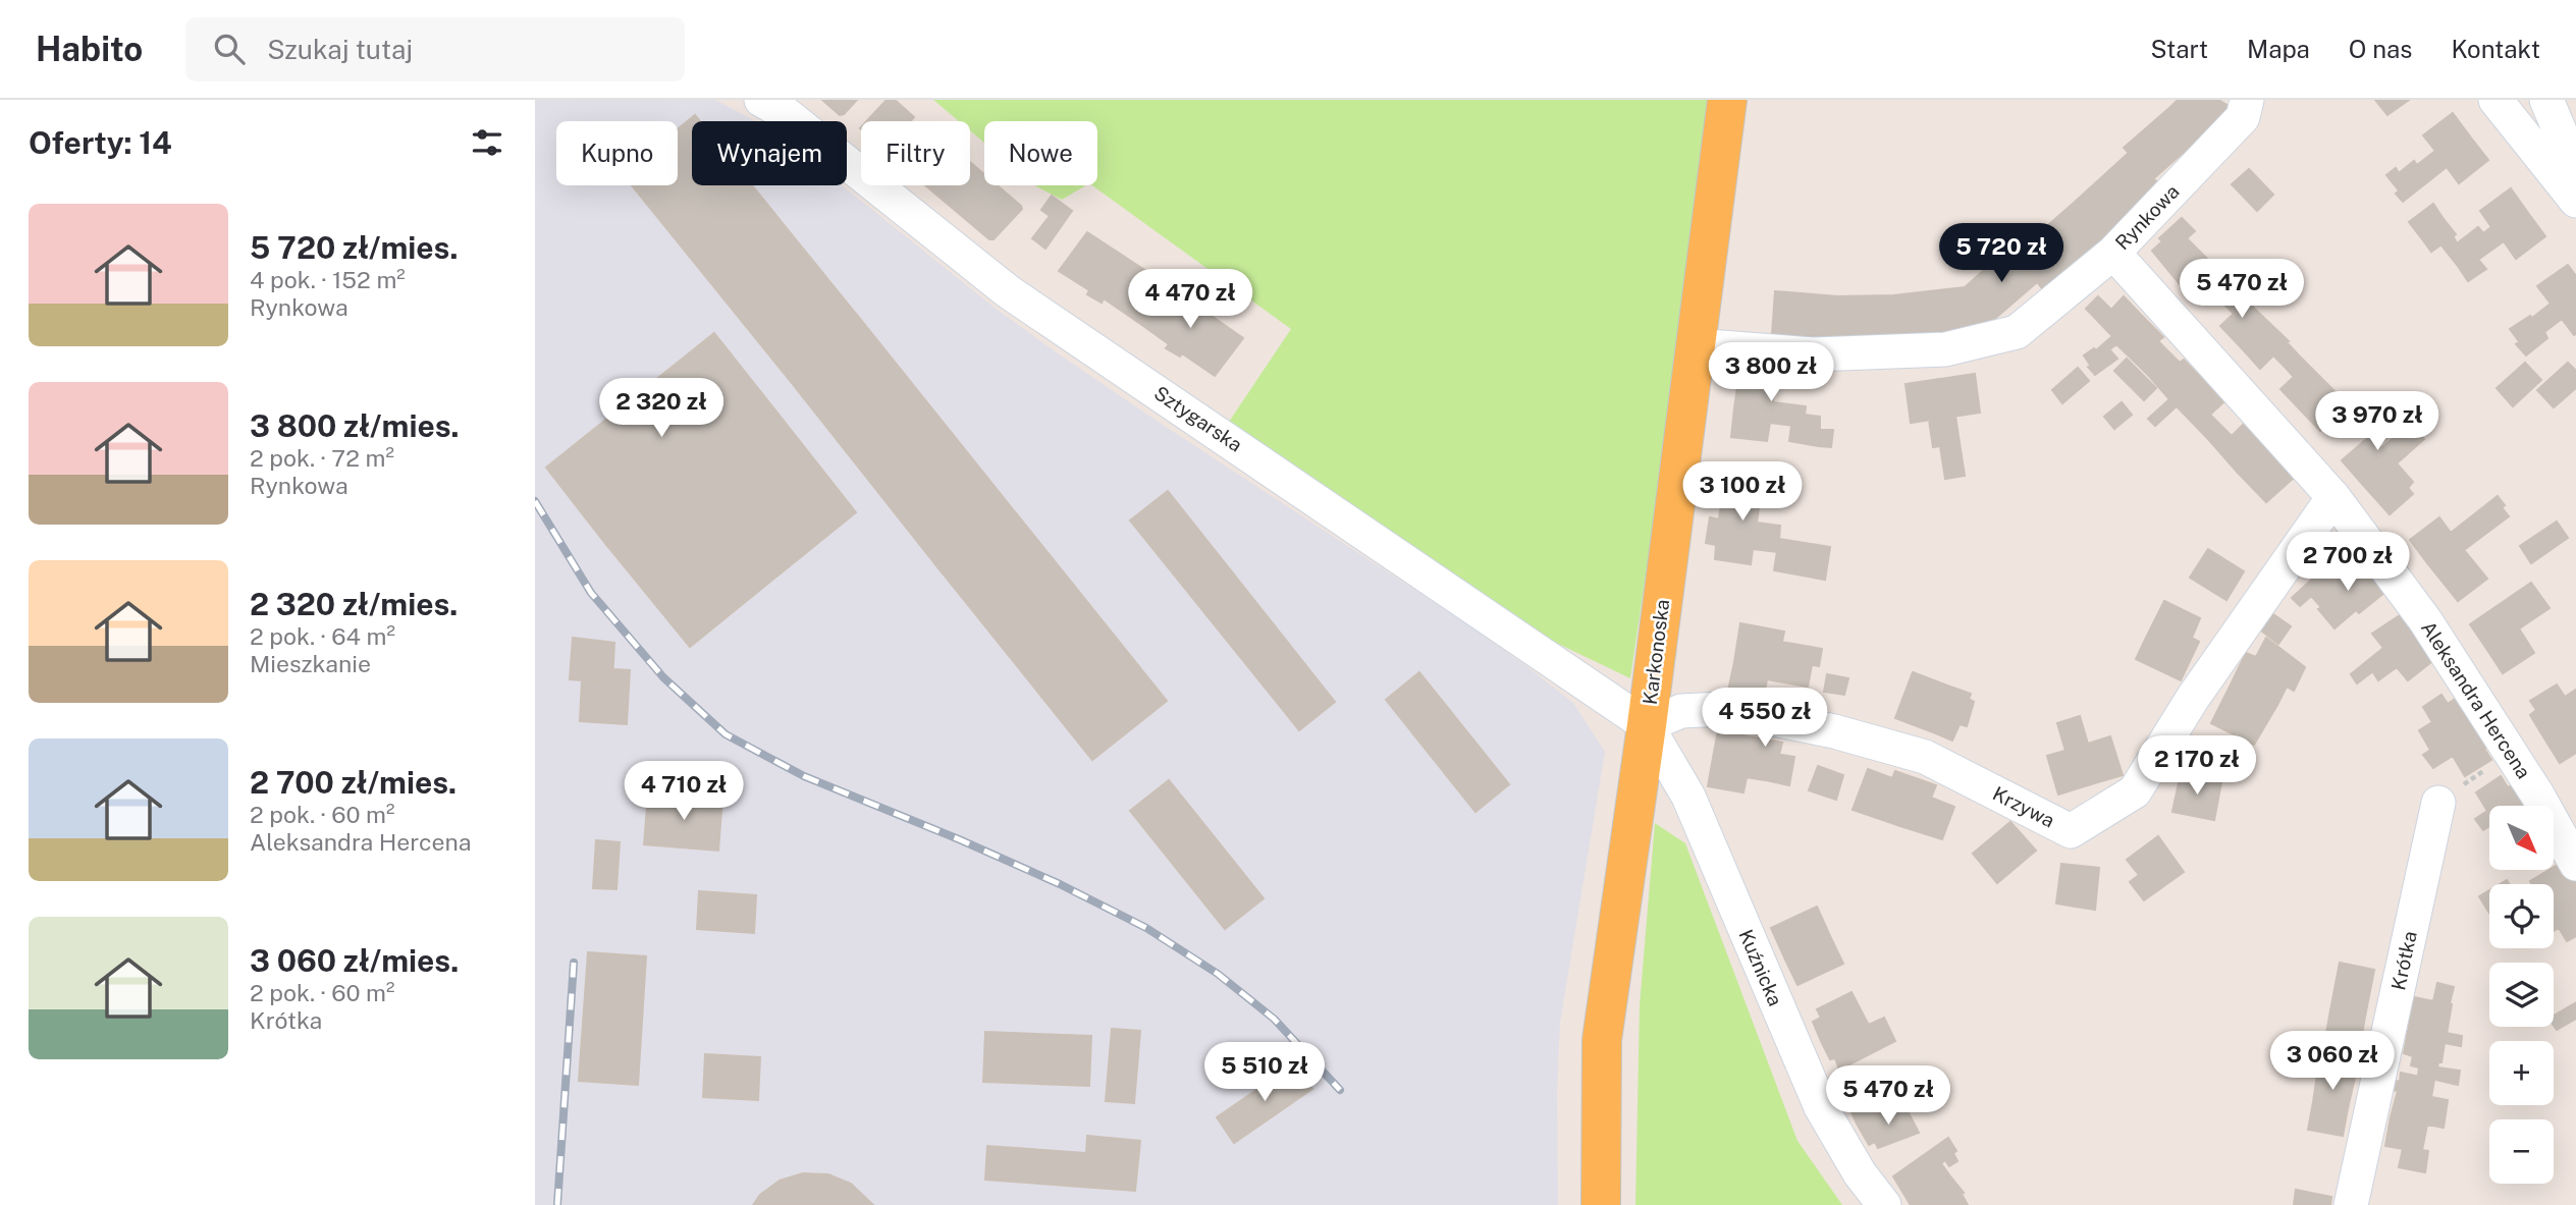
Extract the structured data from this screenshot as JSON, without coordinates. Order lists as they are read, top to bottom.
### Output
{
  "streets": {
    "main road": ["Karkonoska"],
    "street": [
      "Rynkowa",
      "Sztygarska",
      "Aleksandra Hercena",
      "Krzywa",
      "Krótka",
      "Kuźnicka"
    ]
  },
  "crossings": [
    ["Rynkowa", "Karkonoska"],
    ["Rynkowa", "Aleksandra Hercena"],
    ["Sztygarska", "Karkonoska"],
    ["Sztygarska", "Krzywa"],
    ["Sztygarska", "Kuźnicka"],
    ["Karkonoska", "Krzywa"],
    ["Karkonoska", "Kuźnicka"],
    ["Aleksandra Hercena", "Krzywa"],
    ["Krzywa", "Kuźnicka"]
  ],
  "north": "bottom right",
  "page": {
    "header": "Habito",
    "search": "Szukaj tutaj",
    "nav": [
      "Start",
      "Mapa",
      "O nas",
      "Kontakt"
    ],
    "heading": "Oferty: 14",
    "chip": [
      "Kupno",
      "Wynajem",
      "Filtry",
      "Nowe"
    ],
    "list": [
      {
        "name": "5 720 zł/mies.",
        "note": "4 pok. · 152 m² · Rynkowa"
      },
      {
        "name": "3 800 zł/mies.",
        "note": "2 pok. · 72 m² · Rynkowa"
      },
      {
        "name": "2 320 zł/mies.",
        "note": "2 pok. · 64 m² · Mieszkanie"
      },
      {
        "name": "2 700 zł/mies.",
        "note": "2 pok. · 60 m² · Aleksandra Hercena"
      },
      {
        "name": "3 060 zł/mies.",
        "note": "2 pok. · 60 m² · Krótka"
      }
    ],
    "price": [
      "5 720 zł",
      "5 470 zł",
      "4 470 zł",
      "3 800 zł",
      "2 320 zł",
      "3 970 zł",
      "3 100 zł",
      "2 700 zł",
      "4 550 zł",
      "2 170 zł",
      "4 710 zł",
      "3 060 zł",
      "5 510 zł",
      "5 470 zł"
    ],
    "map_buttons": ["+", "−"]
  }
}
